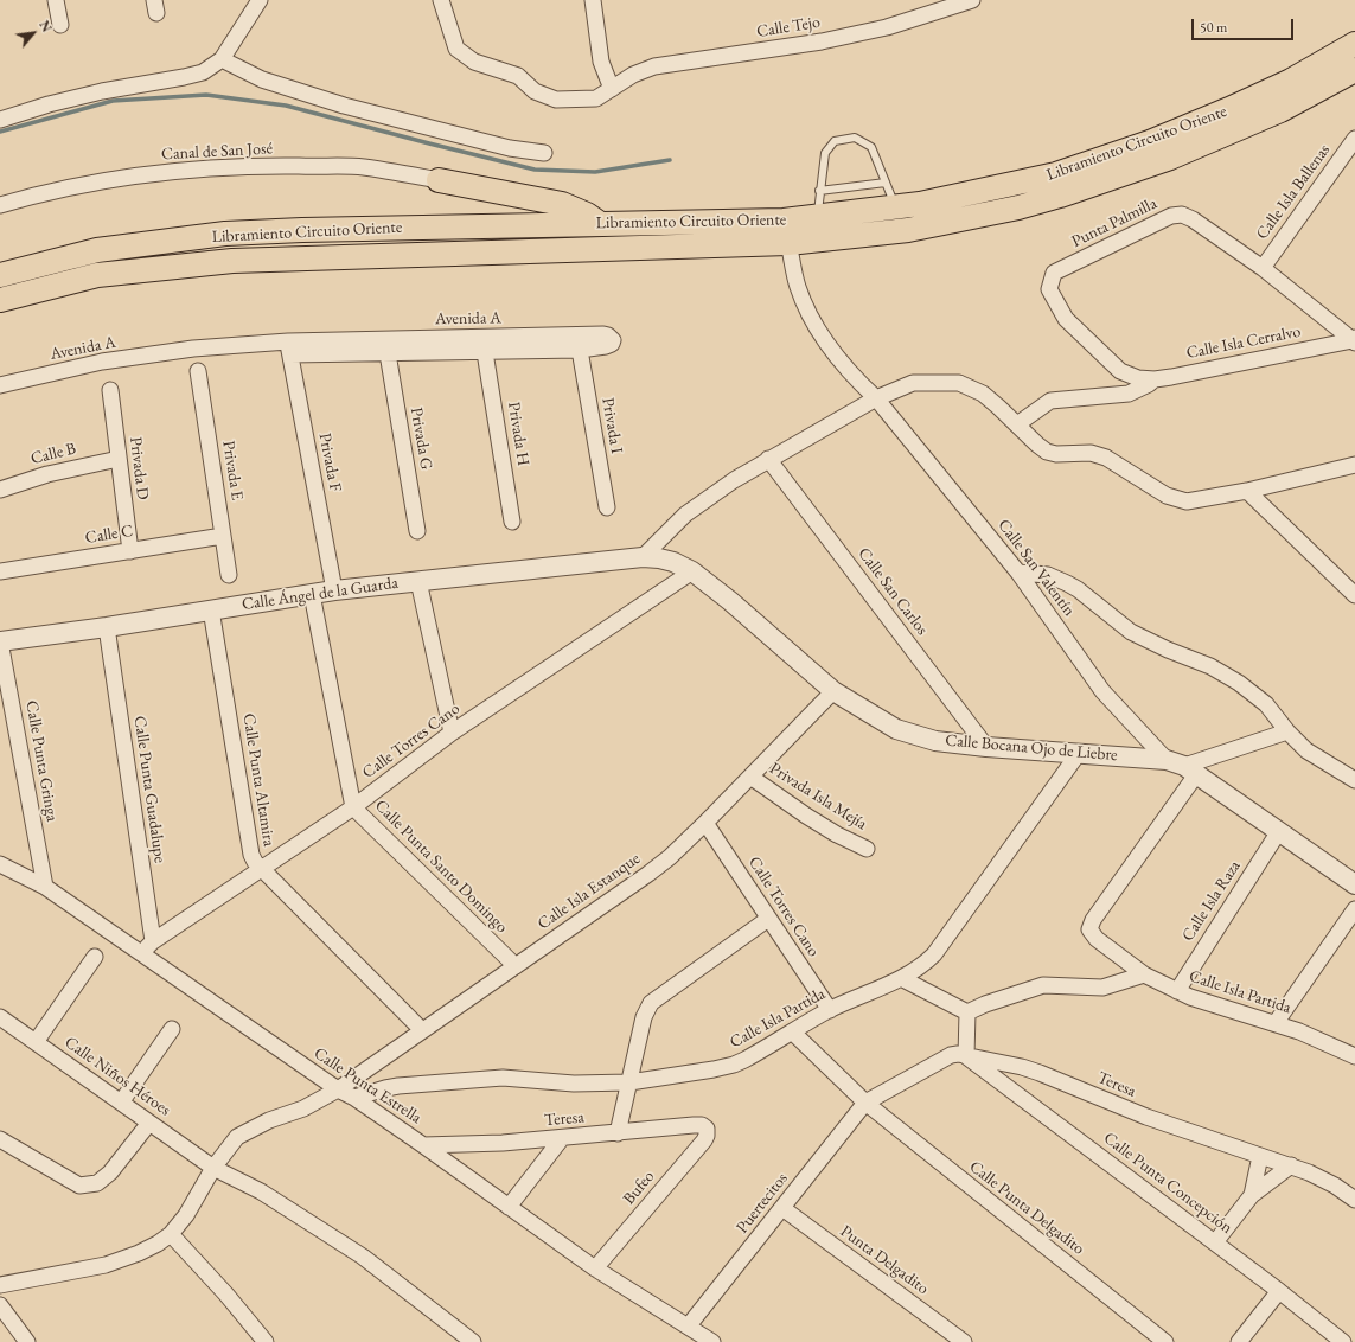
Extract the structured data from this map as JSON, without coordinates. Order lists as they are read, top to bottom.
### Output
{
  "streets": {
    "main road": ["Libramiento Circuito Oriente"],
    "street": [
      "Calle Tejo",
      "Canal de San José",
      "Calle Isla Ballenas",
      "Punta Palmilla",
      "Avenida A",
      "Calle Isla Cerralvo",
      "Privada I",
      "Privada H",
      "Privada G",
      "Calle B",
      "Privada F",
      "Privada D",
      "Privada E",
      "Calle C",
      "Calle San Valentín",
      "Calle San Carlos",
      "Calle Ángel de la Guarda",
      "Calle Torres Cano",
      "Calle Bocana Ojo de Liebre",
      "Calle Punta Gringa",
      "Calle Punta Altamira",
      "Calle Punta Guadalupe",
      "Privada Isla Mejía",
      "Calle Punta Santo Domingo",
      "Calle Isla Estanque",
      "Calle Isla Raza",
      "Calle Isla Partida",
      "Calle Niños Héroes",
      "Teresa",
      "Calle Punta Estrella",
      "Calle Punta Concepción",
      "Bufeo",
      "Puertecitos",
      "Calle Punta Delgadito",
      "Punta Delgadito"
    ]
  },
  "crossings": [
    ["Libramiento Circuito Oriente", "Calle San Valentín"],
    ["Calle Isla Ballenas", "Punta Palmilla"],
    ["Punta Palmilla", "Calle Isla Cerralvo"],
    ["Avenida A", "Privada I"],
    ["Avenida A", "Privada H"],
    ["Avenida A", "Privada G"],
    ["Avenida A", "Privada F"],
    ["Calle B", "Privada D"],
    ["Privada F", "Calle Ángel de la Guarda"],
    ["Privada D", "Calle C"],
    ["Privada E", "Calle C"],
    ["Calle San Valentín", "Calle Bocana Ojo de Liebre"],
    ["Calle San Carlos", "Calle Bocana Ojo de Liebre"],
    ["Calle Ángel de la Guarda", "Calle Bocana Ojo de Liebre"],
    ["Calle Ángel de la Guarda", "Calle Punta Gringa"],
    ["Calle Ángel de la Guarda", "Calle Punta Altamira"],
    ["Calle Ángel de la Guarda", "Calle Punta Guadalupe"],
    ["Calle Ángel de la Guarda", "Calle Punta Santo Domingo"],
    ["Calle Torres Cano", "Calle Bocana Ojo de Liebre"],
    ["Calle Torres Cano", "Calle Punta Altamira"],
    ["Calle Torres Cano", "Calle Punta Guadalupe"],
    ["Calle Torres Cano", "Calle Punta Santo Domingo"],
    ["Calle Torres Cano", "Calle Isla Estanque"],
    ["Calle Torres Cano", "Calle Isla Partida"],
    ["Calle Bocana Ojo de Liebre", "Calle Isla Estanque"],
    ["Calle Bocana Ojo de Liebre", "Calle Isla Raza"],
    ["Calle Bocana Ojo de Liebre", "Calle Isla Partida"],
    ["Calle Punta Gringa", "Calle Punta Estrella"],
    ["Calle Punta Altamira", "Calle Isla Estanque"],
    ["Privada Isla Mejía", "Calle Isla Estanque"],
    ["Calle Punta Santo Domingo", "Calle Isla Estanque"],
    ["Calle Isla Estanque", "Calle Niños Héroes"],
    ["Calle Isla Estanque", "Calle Punta Estrella"],
    ["Calle Isla Raza", "Calle Isla Partida"],
    ["Calle Isla Partida", "Calle Punta Estrella"],
    ["Teresa", "Calle Punta Estrella"],
    ["Teresa", "Calle Punta Concepción"],
    ["Teresa", "Bufeo"],
    ["Teresa", "Puertecitos"],
    ["Teresa", "Calle Punta Delgadito"],
    ["Calle Punta Estrella", "Bufeo"],
    ["Calle Punta Estrella", "Puertecitos"],
    ["Puertecitos", "Calle Punta Delgadito"],
    ["Puertecitos", "Punta Delgadito"]
  ],
  "scale_bar": "50 m",
  "north": "top right"
}
